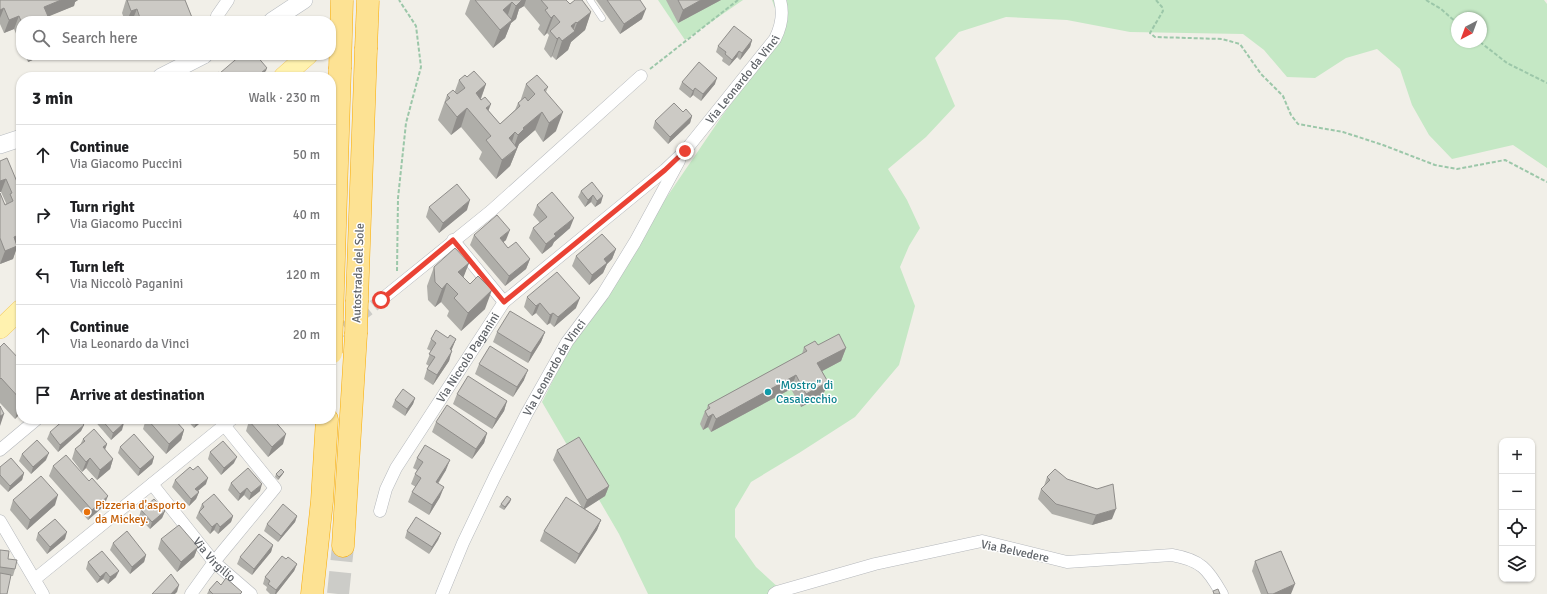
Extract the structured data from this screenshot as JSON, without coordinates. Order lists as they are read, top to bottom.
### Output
{
  "streets": {
    "highway": ["Autostrada del Sole"],
    "street": [
      "Via Leonardo da Vinci",
      "Via Niccolò Paganini",
      "Via Belvedere",
      "Via Virgilio"
    ]
  },
  "crossings": [
    ["Via Leonardo da Vinci", "Via Niccolò Paganini"]
  ],
  "places": ["\"Mostro\" di Casalecchio", "Pizzeria d'asporto da Mickey."],
  "north": "bottom left",
  "page": {
    "search": "Search here",
    "heading": ["3 min", "Walk · 230 m"],
    "list": [
      ["Continue", "Via Giacomo Puccini", "50 m"],
      ["Turn right", "Via Giacomo Puccini", "40 m"],
      ["Turn left", "Via Niccolò Paganini", "120 m"],
      ["Continue", "Via Leonardo da Vinci", "20 m"],
      "Arrive at destination"
    ],
    "map_buttons": ["+", "−"]
  }
}
